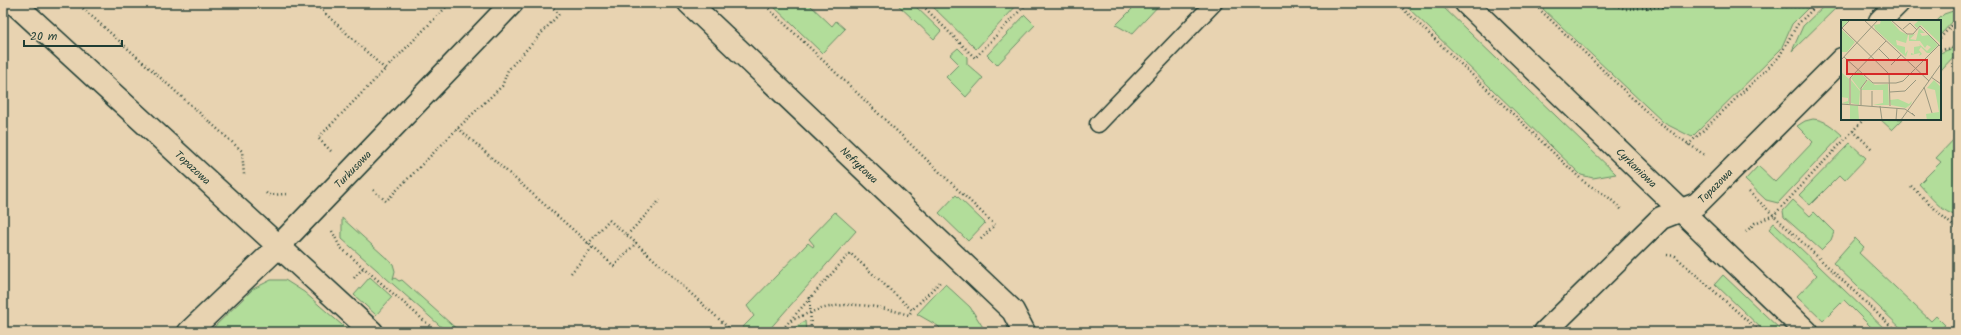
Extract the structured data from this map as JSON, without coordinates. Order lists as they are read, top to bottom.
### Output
{
  "streets": {
    "street": [
      "Nefrytowa",
      "Topazowa",
      "Cyrkoniowa",
      "Turkusowa"
    ]
  },
  "crossings": [
    ["Topazowa", "Cyrkoniowa"],
    ["Topazowa", "Turkusowa"]
  ],
  "scale_bar": "20 m"
}
